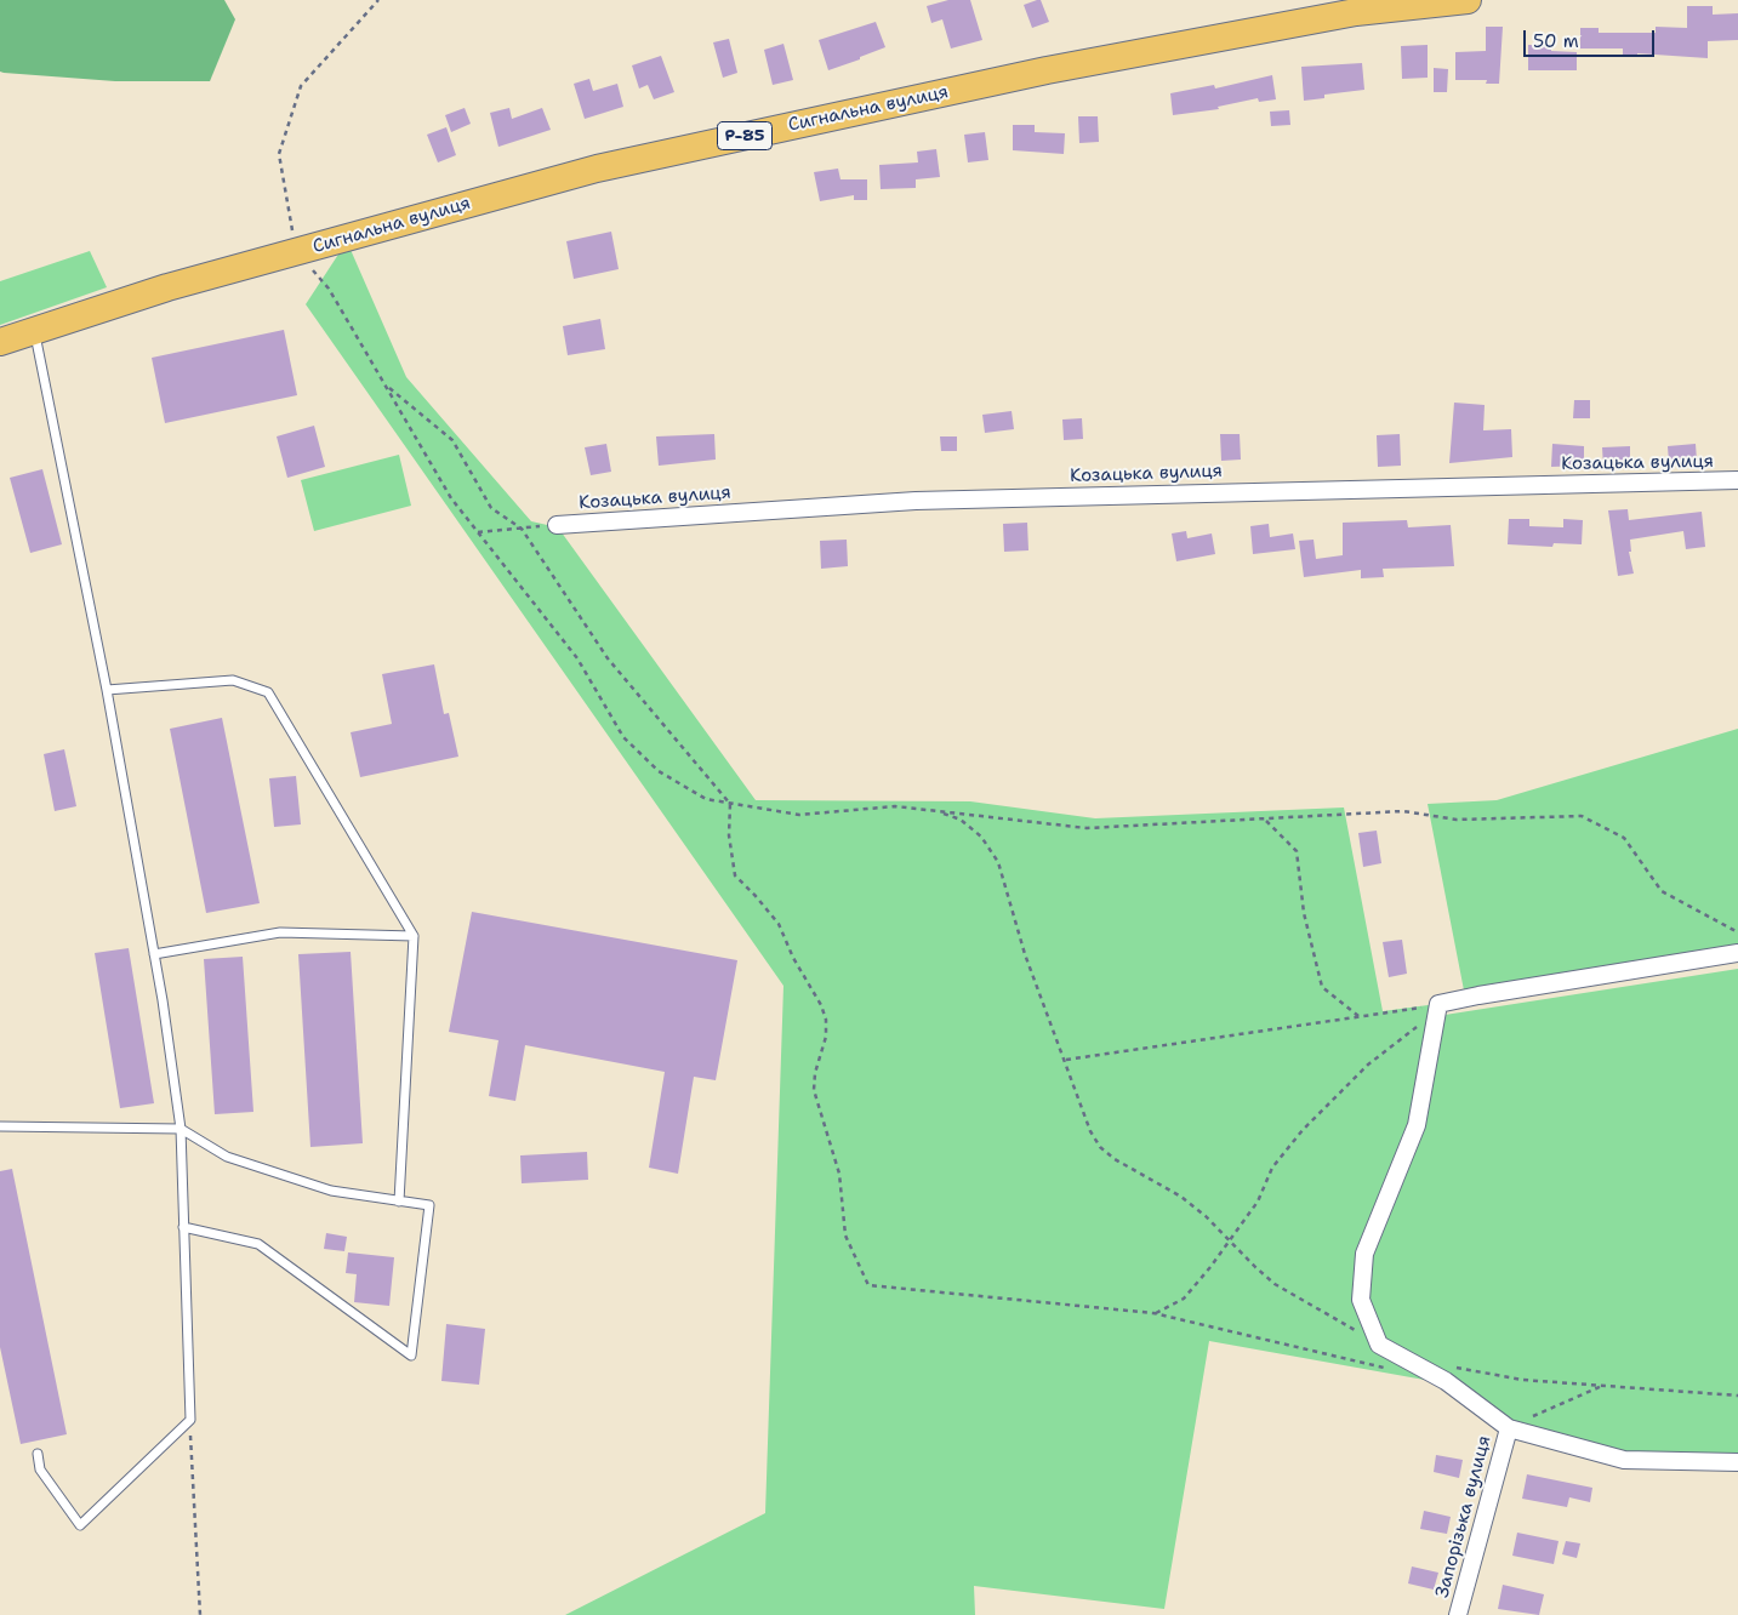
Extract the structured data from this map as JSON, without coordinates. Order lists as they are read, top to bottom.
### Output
{
  "streets": {
    "main road": ["Сигнальна вулиця", "Р-85"],
    "street": ["Козацька вулиця", "Запорізька вулиця"]
  },
  "crossings": [
    ["Сигнальна вулиця", "Р-85"]
  ],
  "scale_bar": "50 m"
}
